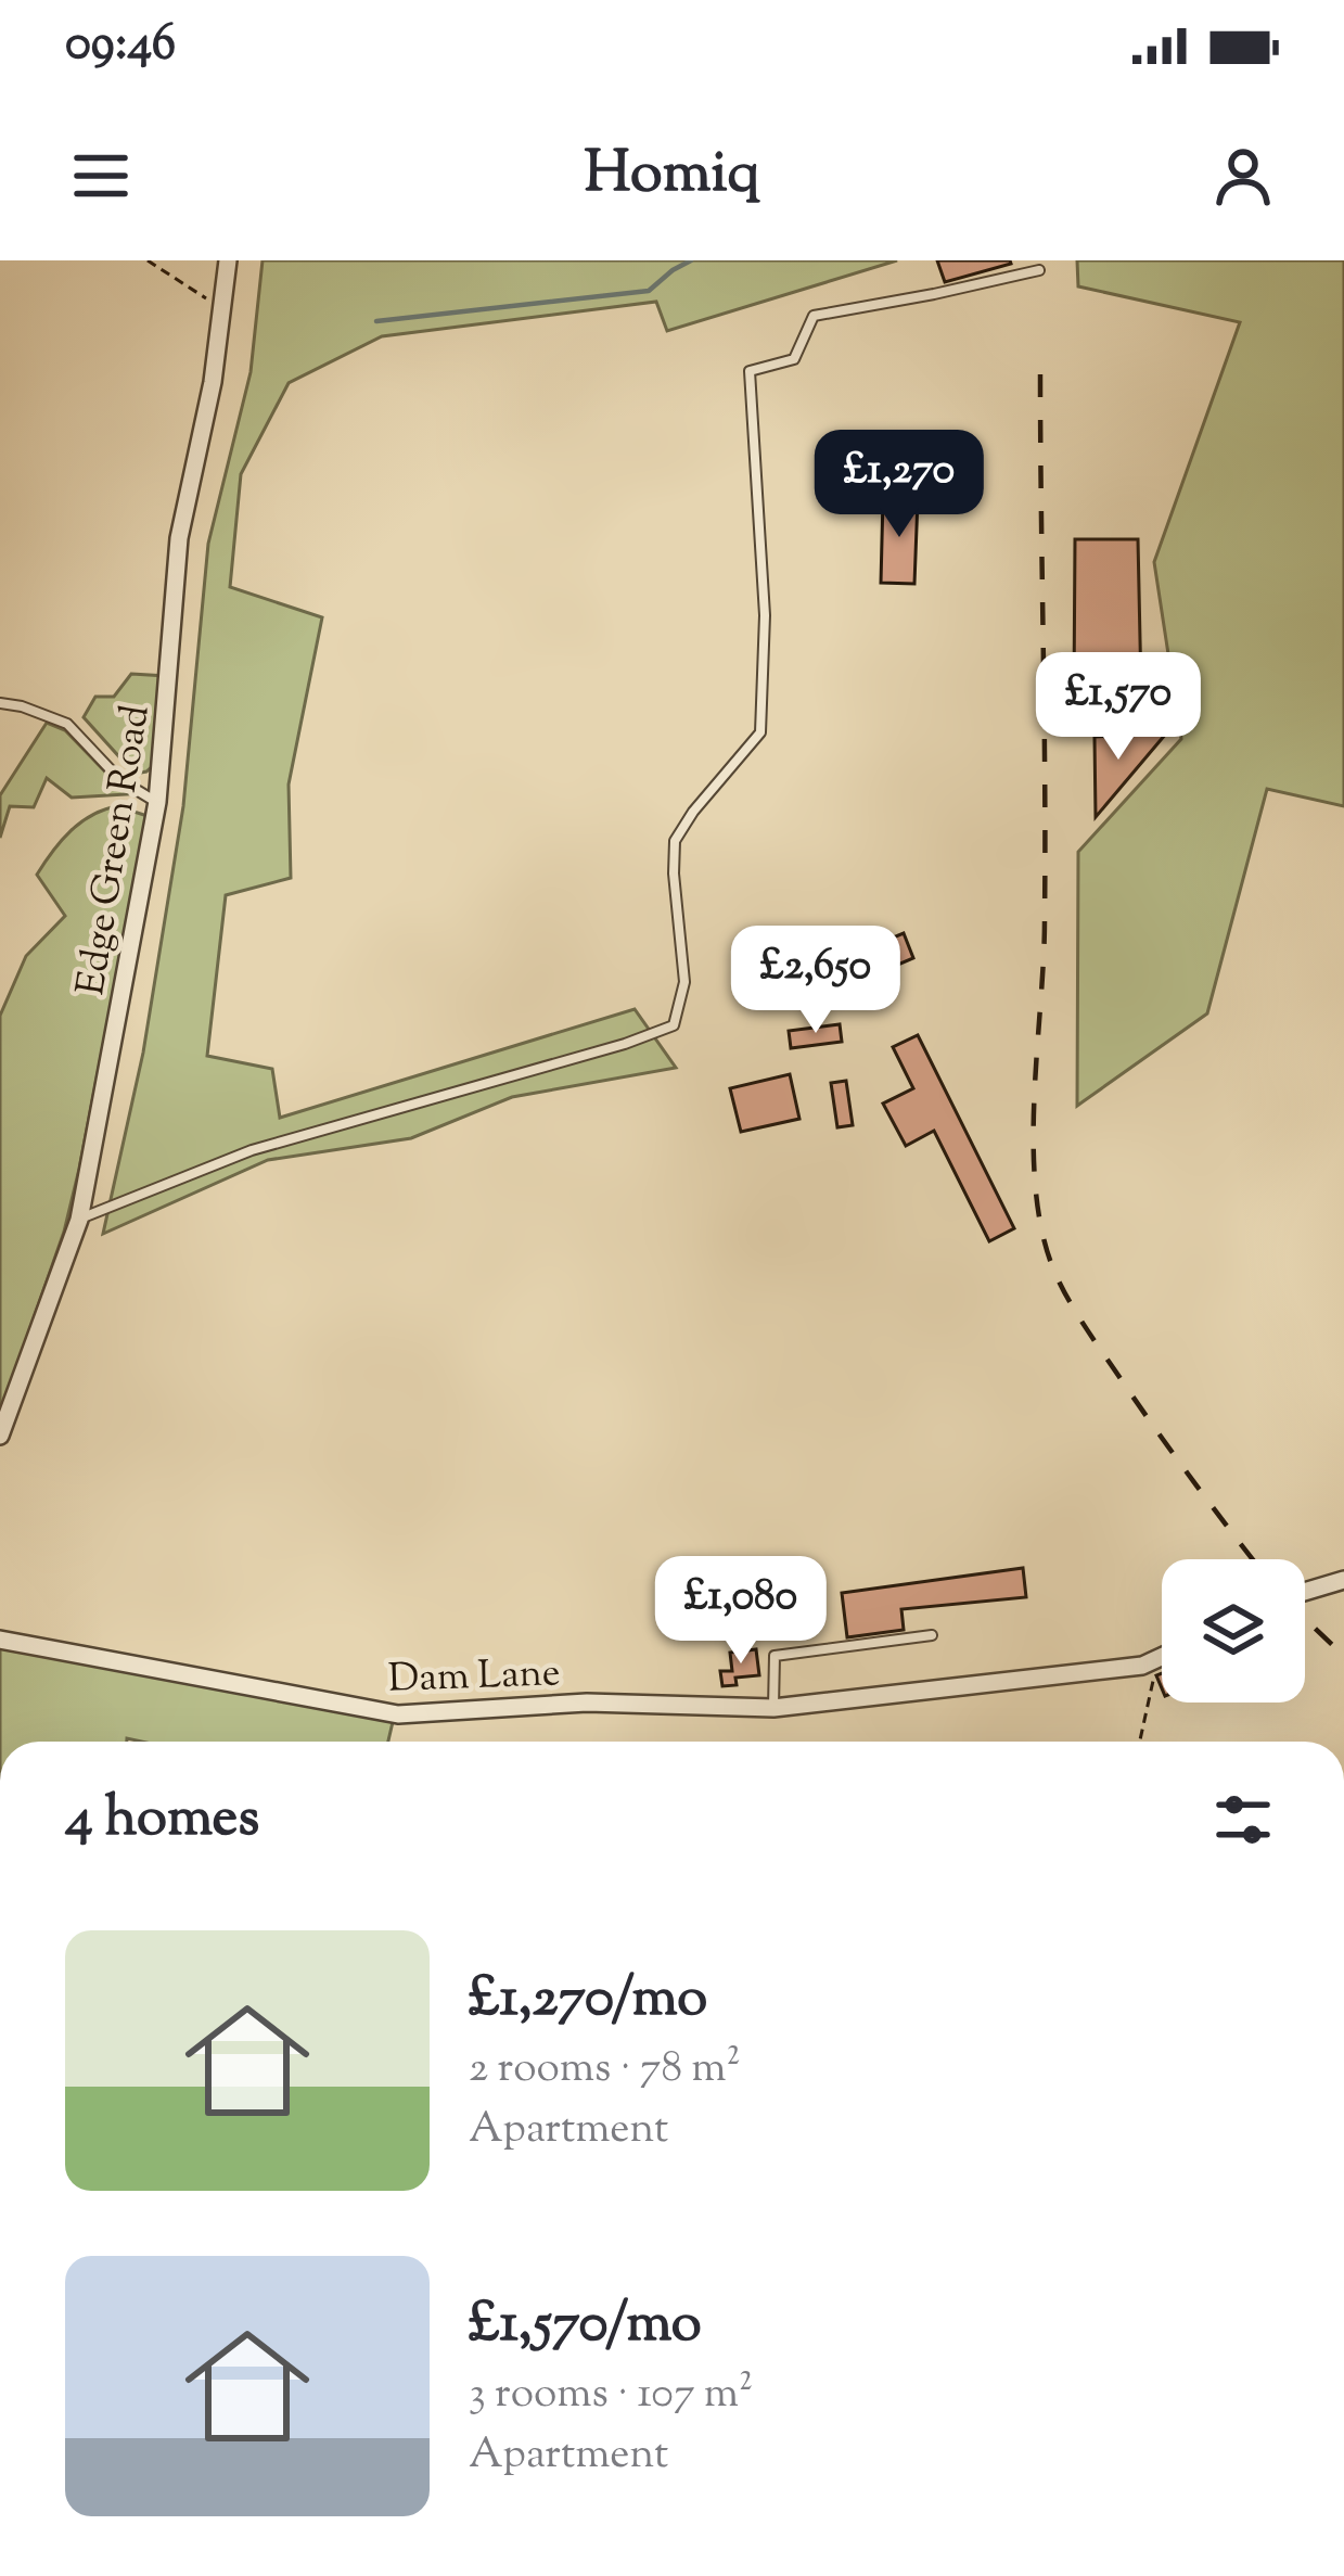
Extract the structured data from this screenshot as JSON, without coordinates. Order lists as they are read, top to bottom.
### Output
{
  "streets": {
    "street": ["Edge Green Road", "Dam Lane"]
  },
  "page": {
    "status": "09:46",
    "header": "Homiq",
    "price": [
      "£1,270",
      "£1,570",
      "£2,650",
      "£1,080"
    ],
    "heading": "4 homes",
    "list": [
      {
        "name": "£1,270/mo",
        "note": "2 rooms · 78 m² · Apartment"
      },
      {
        "name": "£1,570/mo",
        "note": "3 rooms · 107 m² · Apartment"
      }
    ]
  }
}
